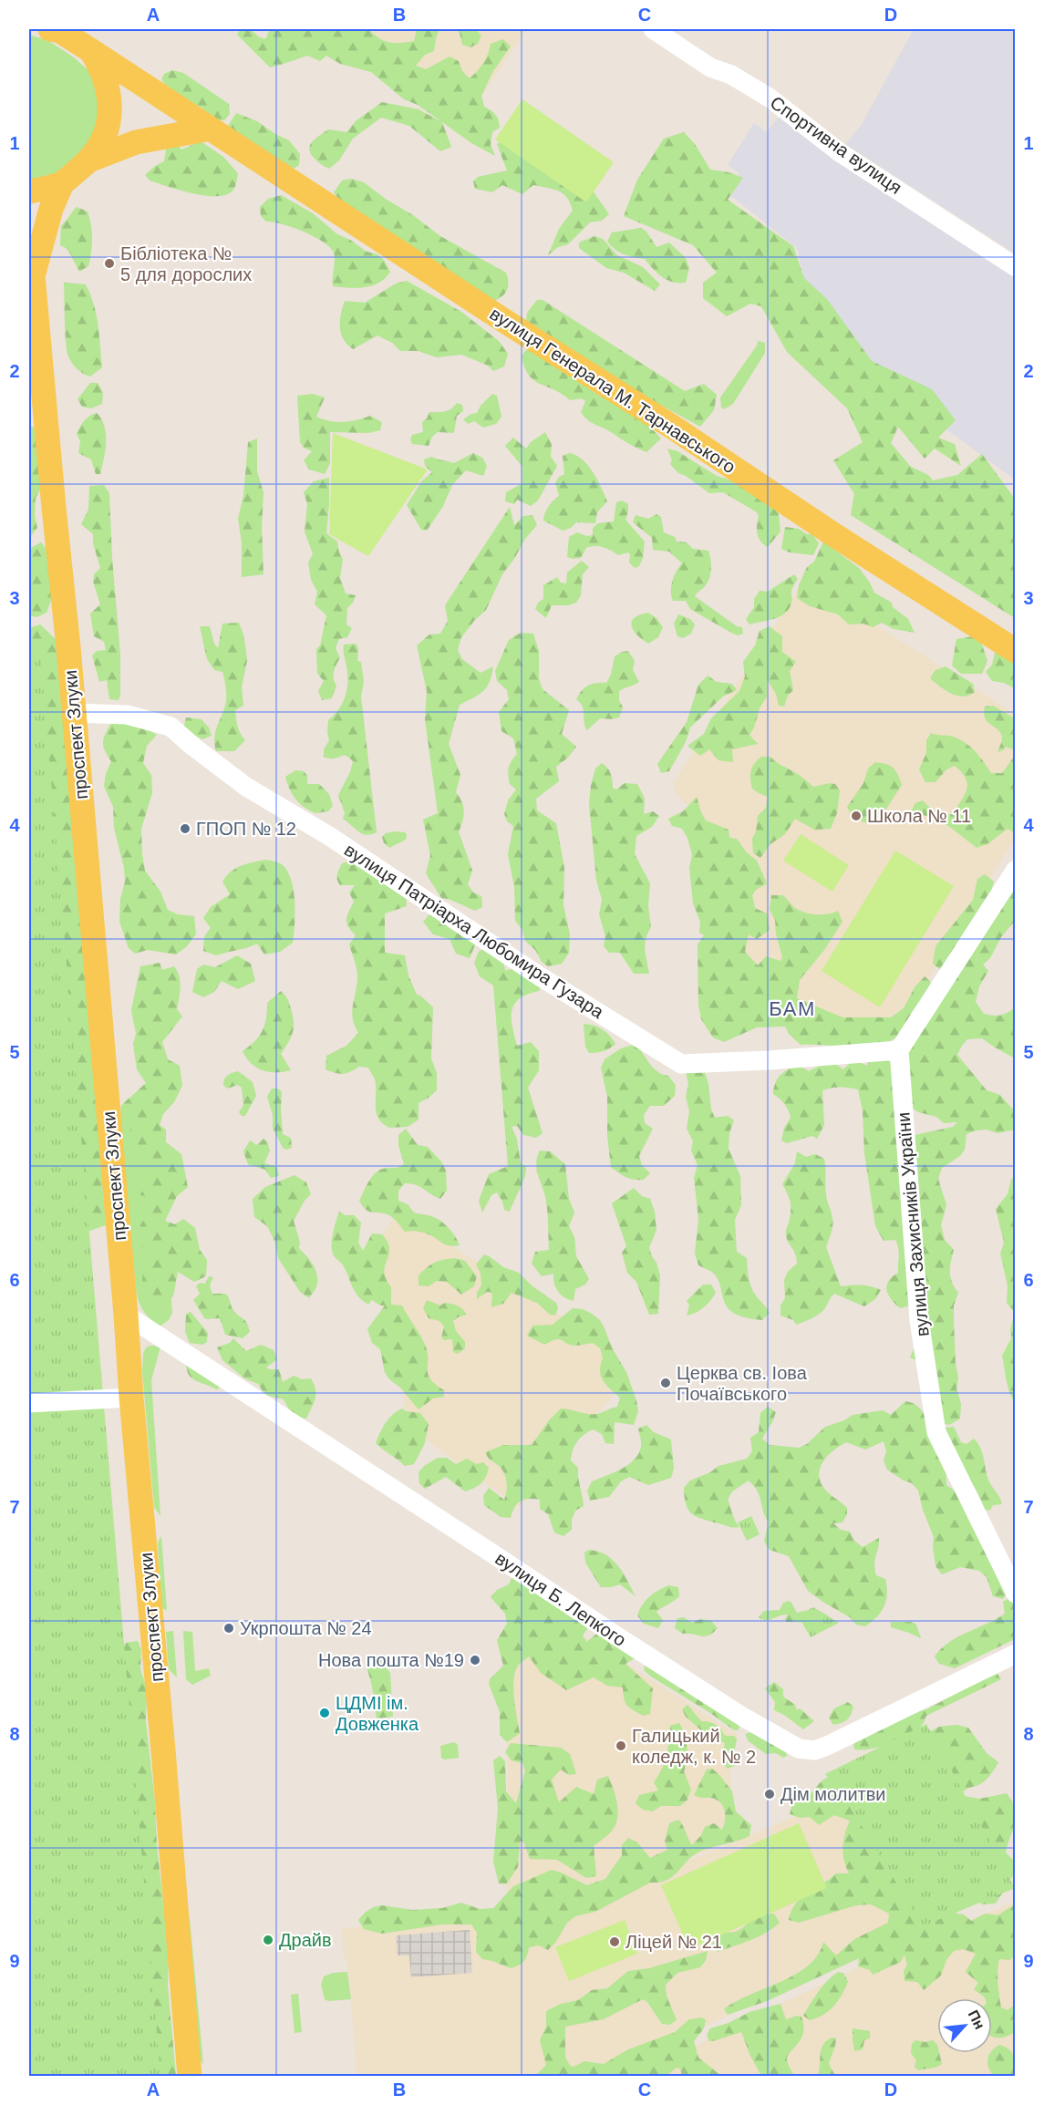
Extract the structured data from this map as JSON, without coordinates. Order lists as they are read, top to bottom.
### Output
{
  "streets": {
    "main road": ["вулиця Генерала М. Тарнавського", "проспект Злуки"],
    "street": [
      "Спортивна вулиця",
      "вулиця Патріарха Любомира Гузара",
      "вулиця Захисників України",
      "вулиця Б. Лепкого"
    ]
  },
  "crossings": [
    ["проспект Злуки", "вулиця Патріарха Любомира Гузара"],
    ["проспект Злуки", "вулиця Б. Лепкого"],
    ["вулиця Патріарха Любомира Гузара", "вулиця Захисників України"]
  ],
  "districts": ["БАМ"],
  "places": [
    "Бібліотека № 5 для дорослих",
    "Школа № 11",
    "ГПОП № 12",
    "Церква св. Іова Почаївського",
    "Укрпошта № 24",
    "Нова пошта №19",
    "ЦДМІ ім. Довженка",
    "Галицький коледж, к. № 2",
    "Дім молитви",
    "Драйв",
    "Ліцей № 21"
  ],
  "north": "top right",
  "grid": {
    "columns": [
      "A",
      "B",
      "C",
      "D"
    ],
    "rows": [
      "1",
      "2",
      "3",
      "4",
      "5",
      "6",
      "7",
      "8",
      "9"
    ]
  }
}
